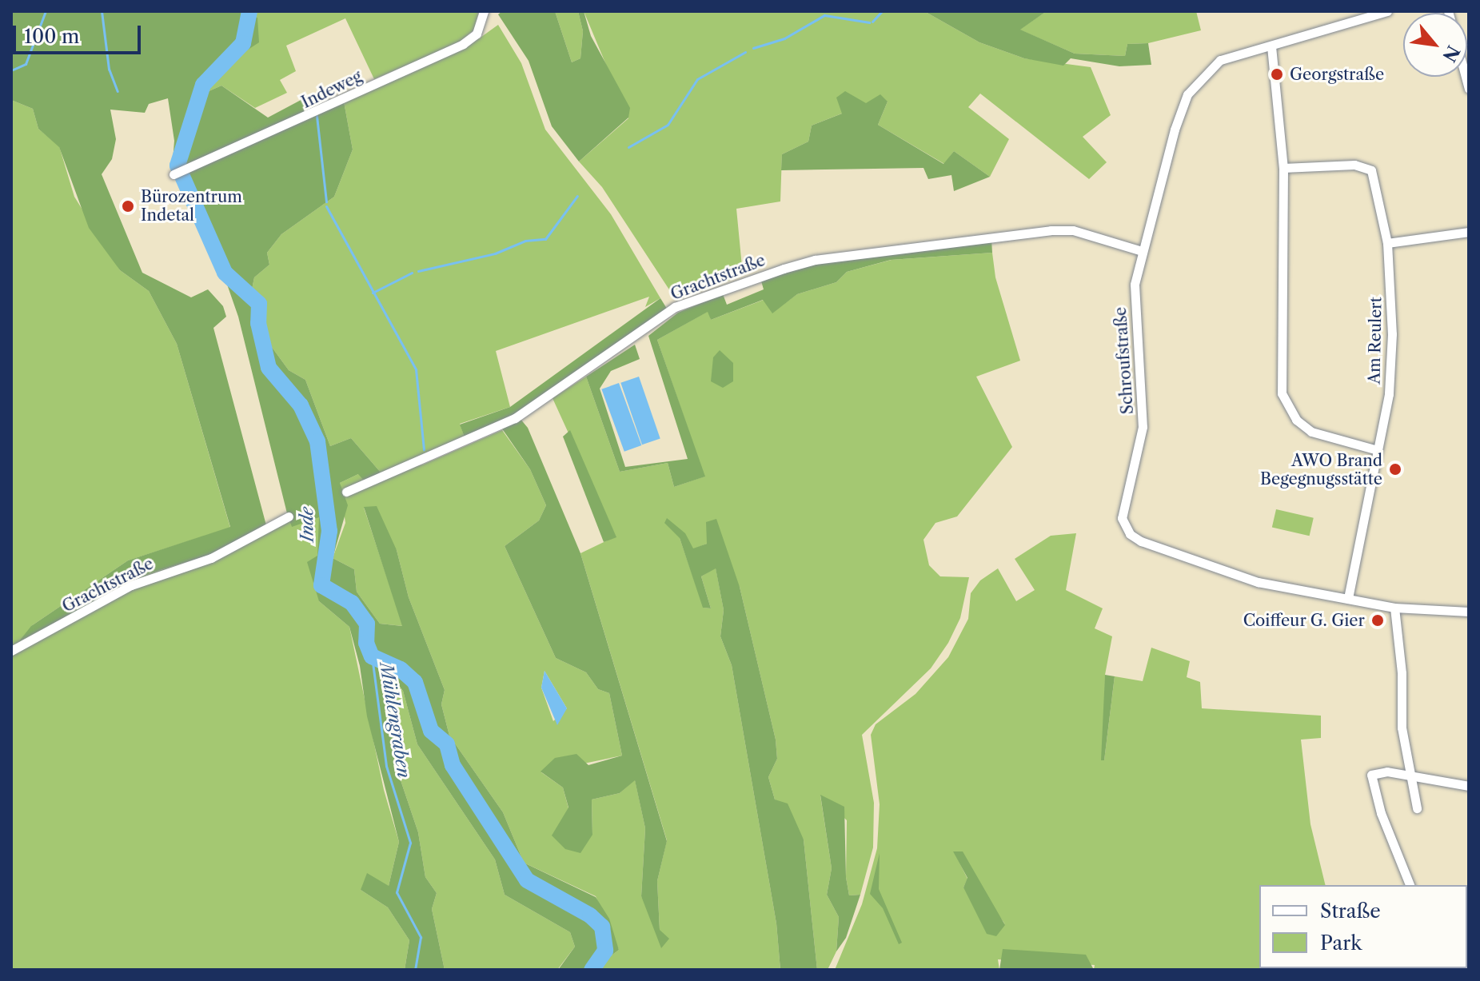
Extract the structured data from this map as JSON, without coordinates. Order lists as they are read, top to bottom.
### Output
{
  "streets": {
    "street": [
      "Indeweg",
      "Grachtstraße",
      "Am Reulert",
      "Schroufstraße"
    ]
  },
  "crossings": [
    ["Grachtstraße", "Schroufstraße"],
    ["Am Reulert", "Schroufstraße"]
  ],
  "water": ["Inde", "Mühlengraben"],
  "places": [
    "Georgstraße",
    "Bürozentrum Indetal",
    "AWO Brand Begegnugsstätte",
    "Coiffeur G. Gier"
  ],
  "legend": ["Straße", "Park"],
  "scale_bar": "100 m",
  "north": "bottom right"
}
